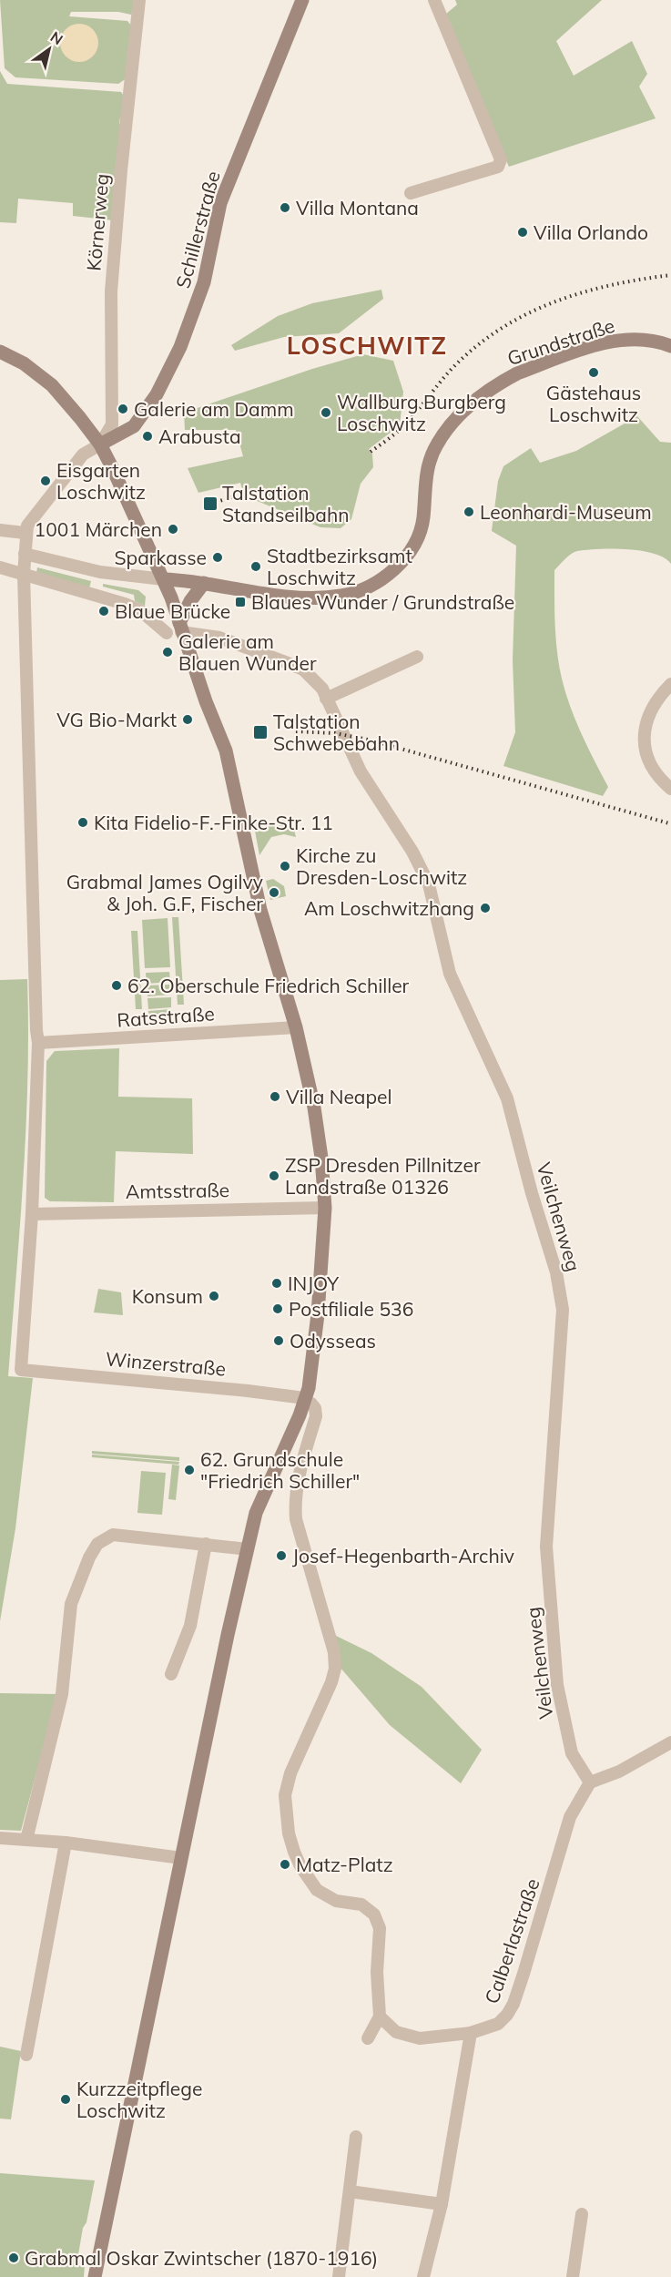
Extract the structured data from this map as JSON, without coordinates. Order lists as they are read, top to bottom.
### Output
{
  "streets": {
    "main road": ["Schillerstraße", "Grundstraße"],
    "street": [
      "Körnerweg",
      "Ratsstraße",
      "Amtsstraße",
      "Veilchenweg",
      "Winzerstraße",
      "Calberlastraße"
    ]
  },
  "crossings": [
    ["Körnerweg", "Schillerstraße"],
    ["Amtsstraße", "Winzerstraße"],
    ["Veilchenweg", "Calberlastraße"]
  ],
  "districts": ["LOSCHWITZ"],
  "places": {
    "other": [
      "Villa Montana",
      "Villa Orlando",
      "Gästehaus Loschwitz",
      "Galerie am Damm",
      "Wallburg Burgberg Loschwitz",
      "Arabusta",
      "Eisgarten Loschwitz",
      "Leonhardi-Museum",
      "1001 Märchen",
      "Sparkasse",
      "Stadtbezirksamt Loschwitz",
      "Blaue Brücke",
      "Galerie am Blauen Wunder",
      "VG Bio-Markt",
      "Kita Fidelio-F.-Finke-Str. 11",
      "Kirche zu Dresden-Loschwitz",
      "Grabmal James Ogilvy & Joh. G.F, Fischer",
      "Am Loschwitzhang",
      "62. Oberschule Friedrich Schiller",
      "Villa Neapel",
      "ZSP Dresden Pillnitzer Landstraße 01326",
      "INJOY",
      "Konsum",
      "Postfiliale 536",
      "Odysseas",
      "62. Grundschule \"Friedrich Schiller\"",
      "Josef-Hegenbarth-Archiv",
      "Matz-Platz",
      "Kurzzeitpflege Loschwitz",
      "Grabmal Oskar Zwintscher (1870-1916)"
    ],
    "transit": ["Talstation Standseilbahn", "Blaues Wunder / Grundstraße", "Talstation Schwebebahn"]
  },
  "north": "top right"
}
